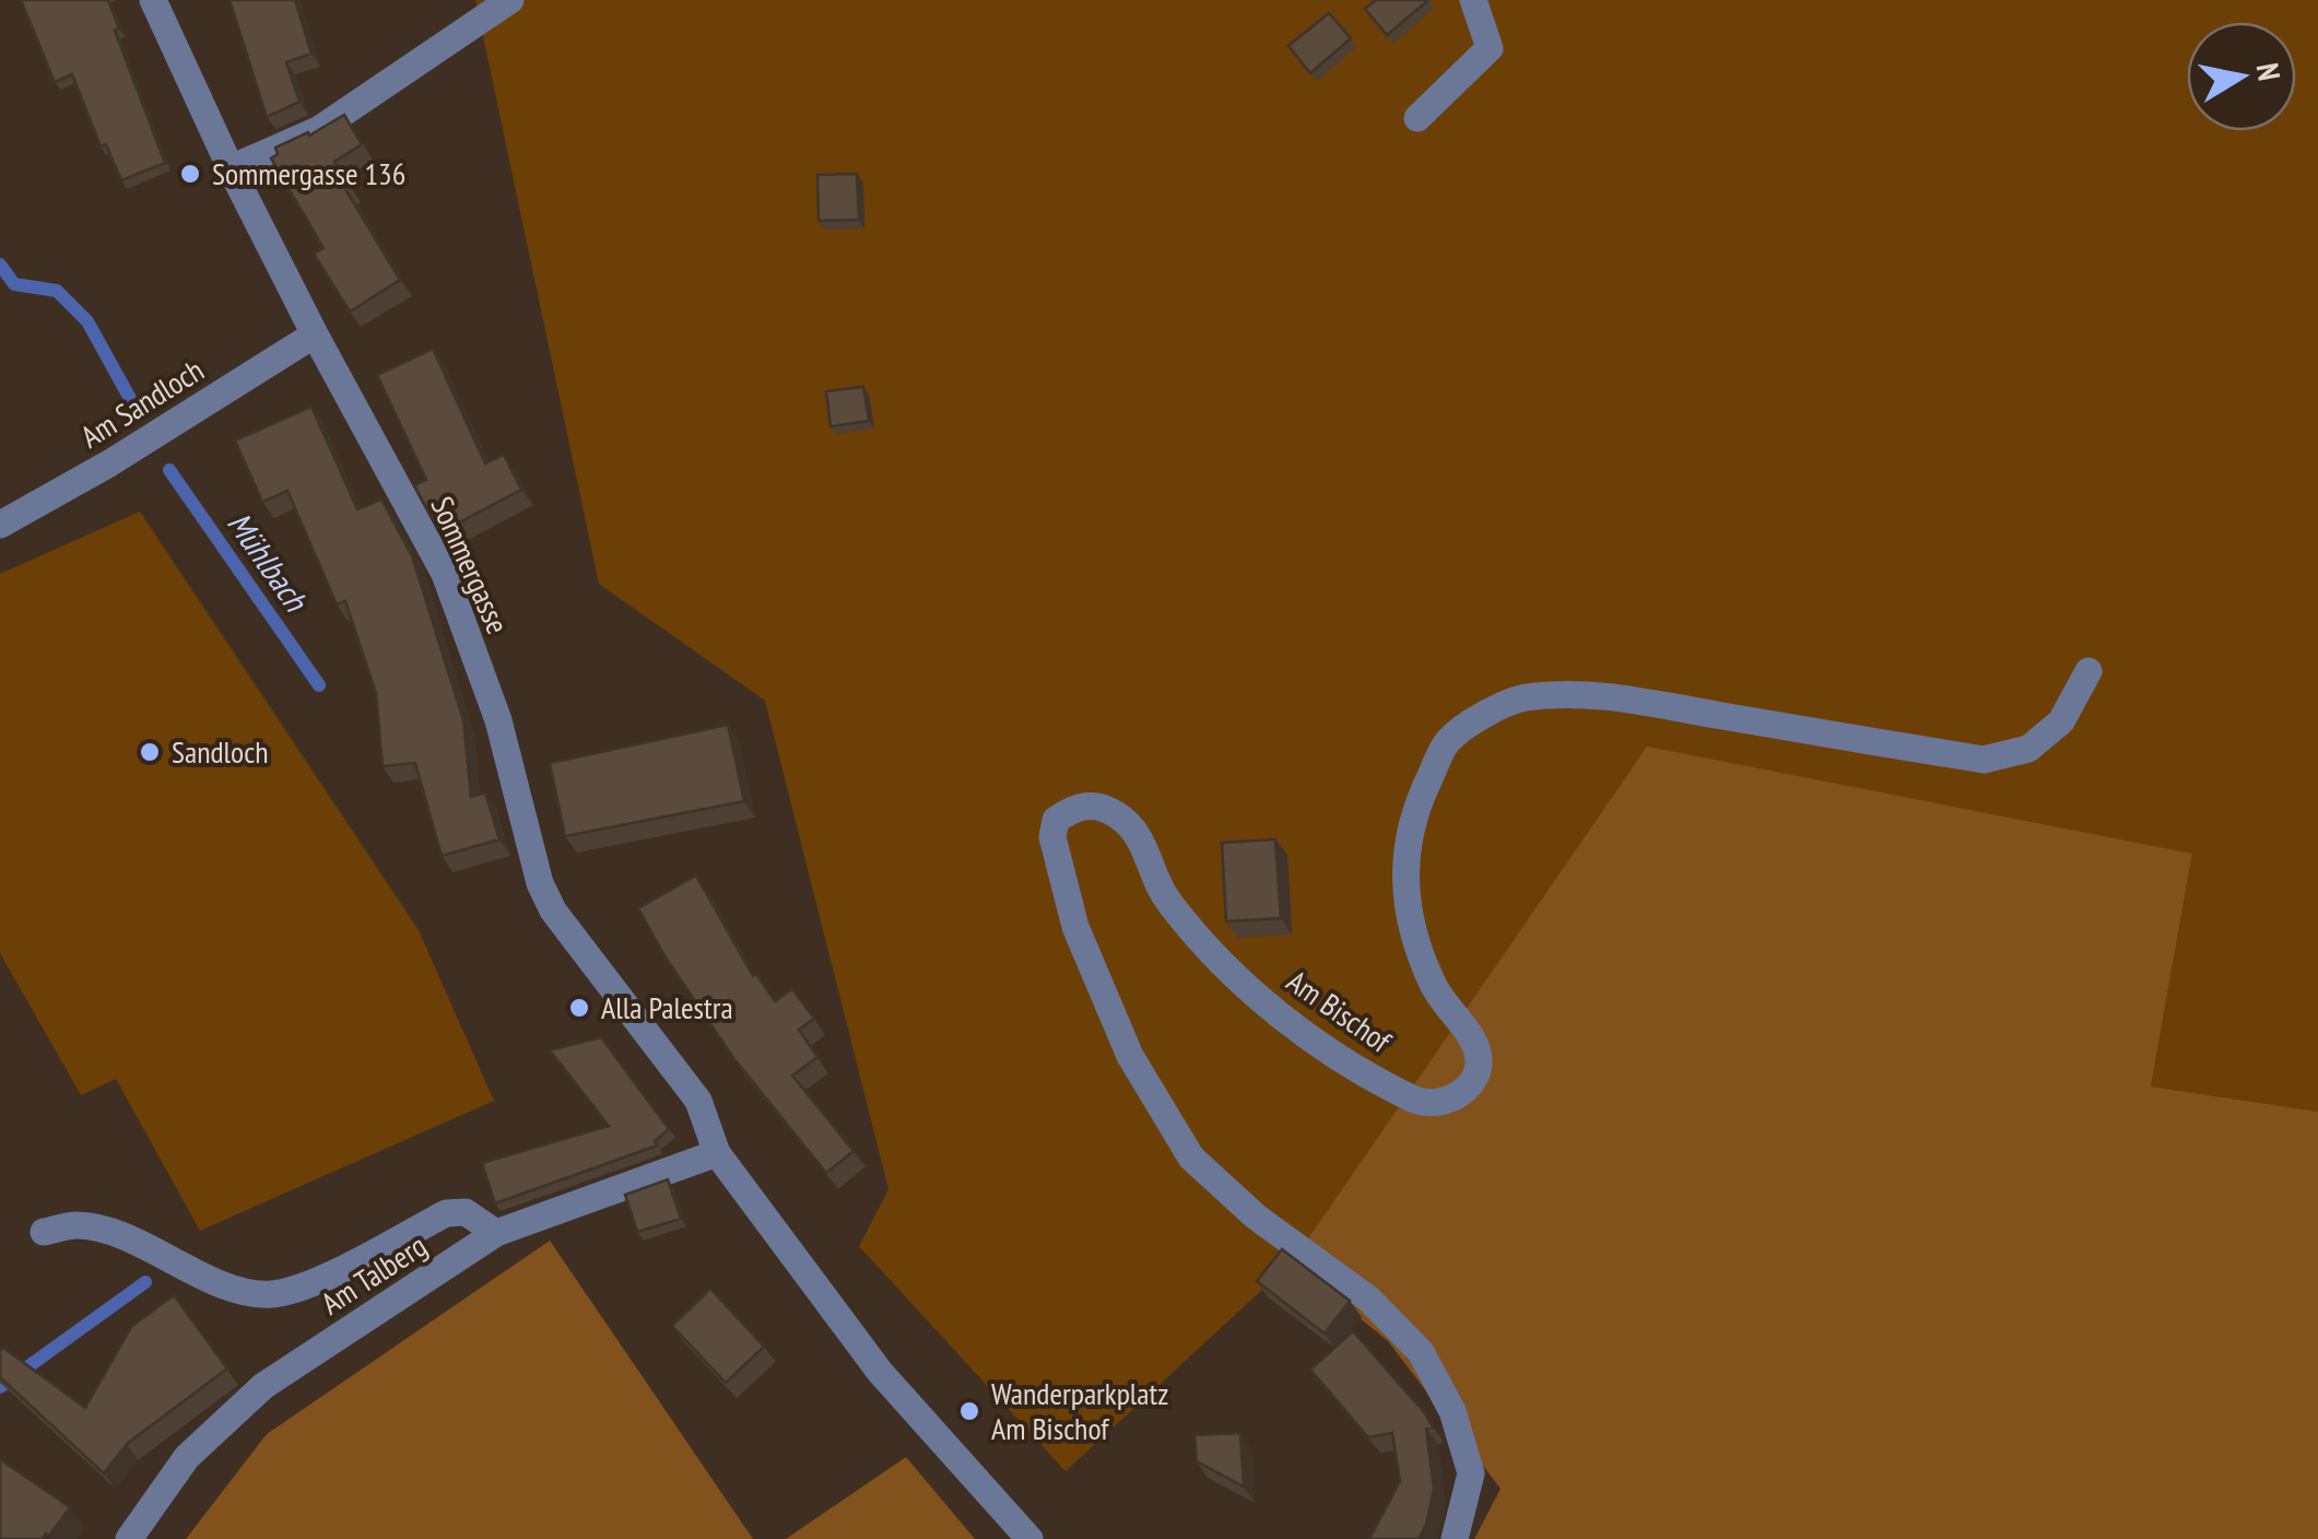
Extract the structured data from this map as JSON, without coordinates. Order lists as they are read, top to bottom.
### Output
{
  "streets": {
    "street": [
      "Am Sandloch",
      "Sommergasse",
      "Am Bischof",
      "Am Talberg"
    ]
  },
  "crossings": [
    ["Am Sandloch", "Sommergasse"],
    ["Sommergasse", "Am Talberg"]
  ],
  "water": ["Mühlbach"],
  "places": [
    "Sommergasse 136",
    "Sandloch",
    "Alla Palestra",
    "Wanderparkplatz Am Bischof"
  ],
  "north": "right"
}
